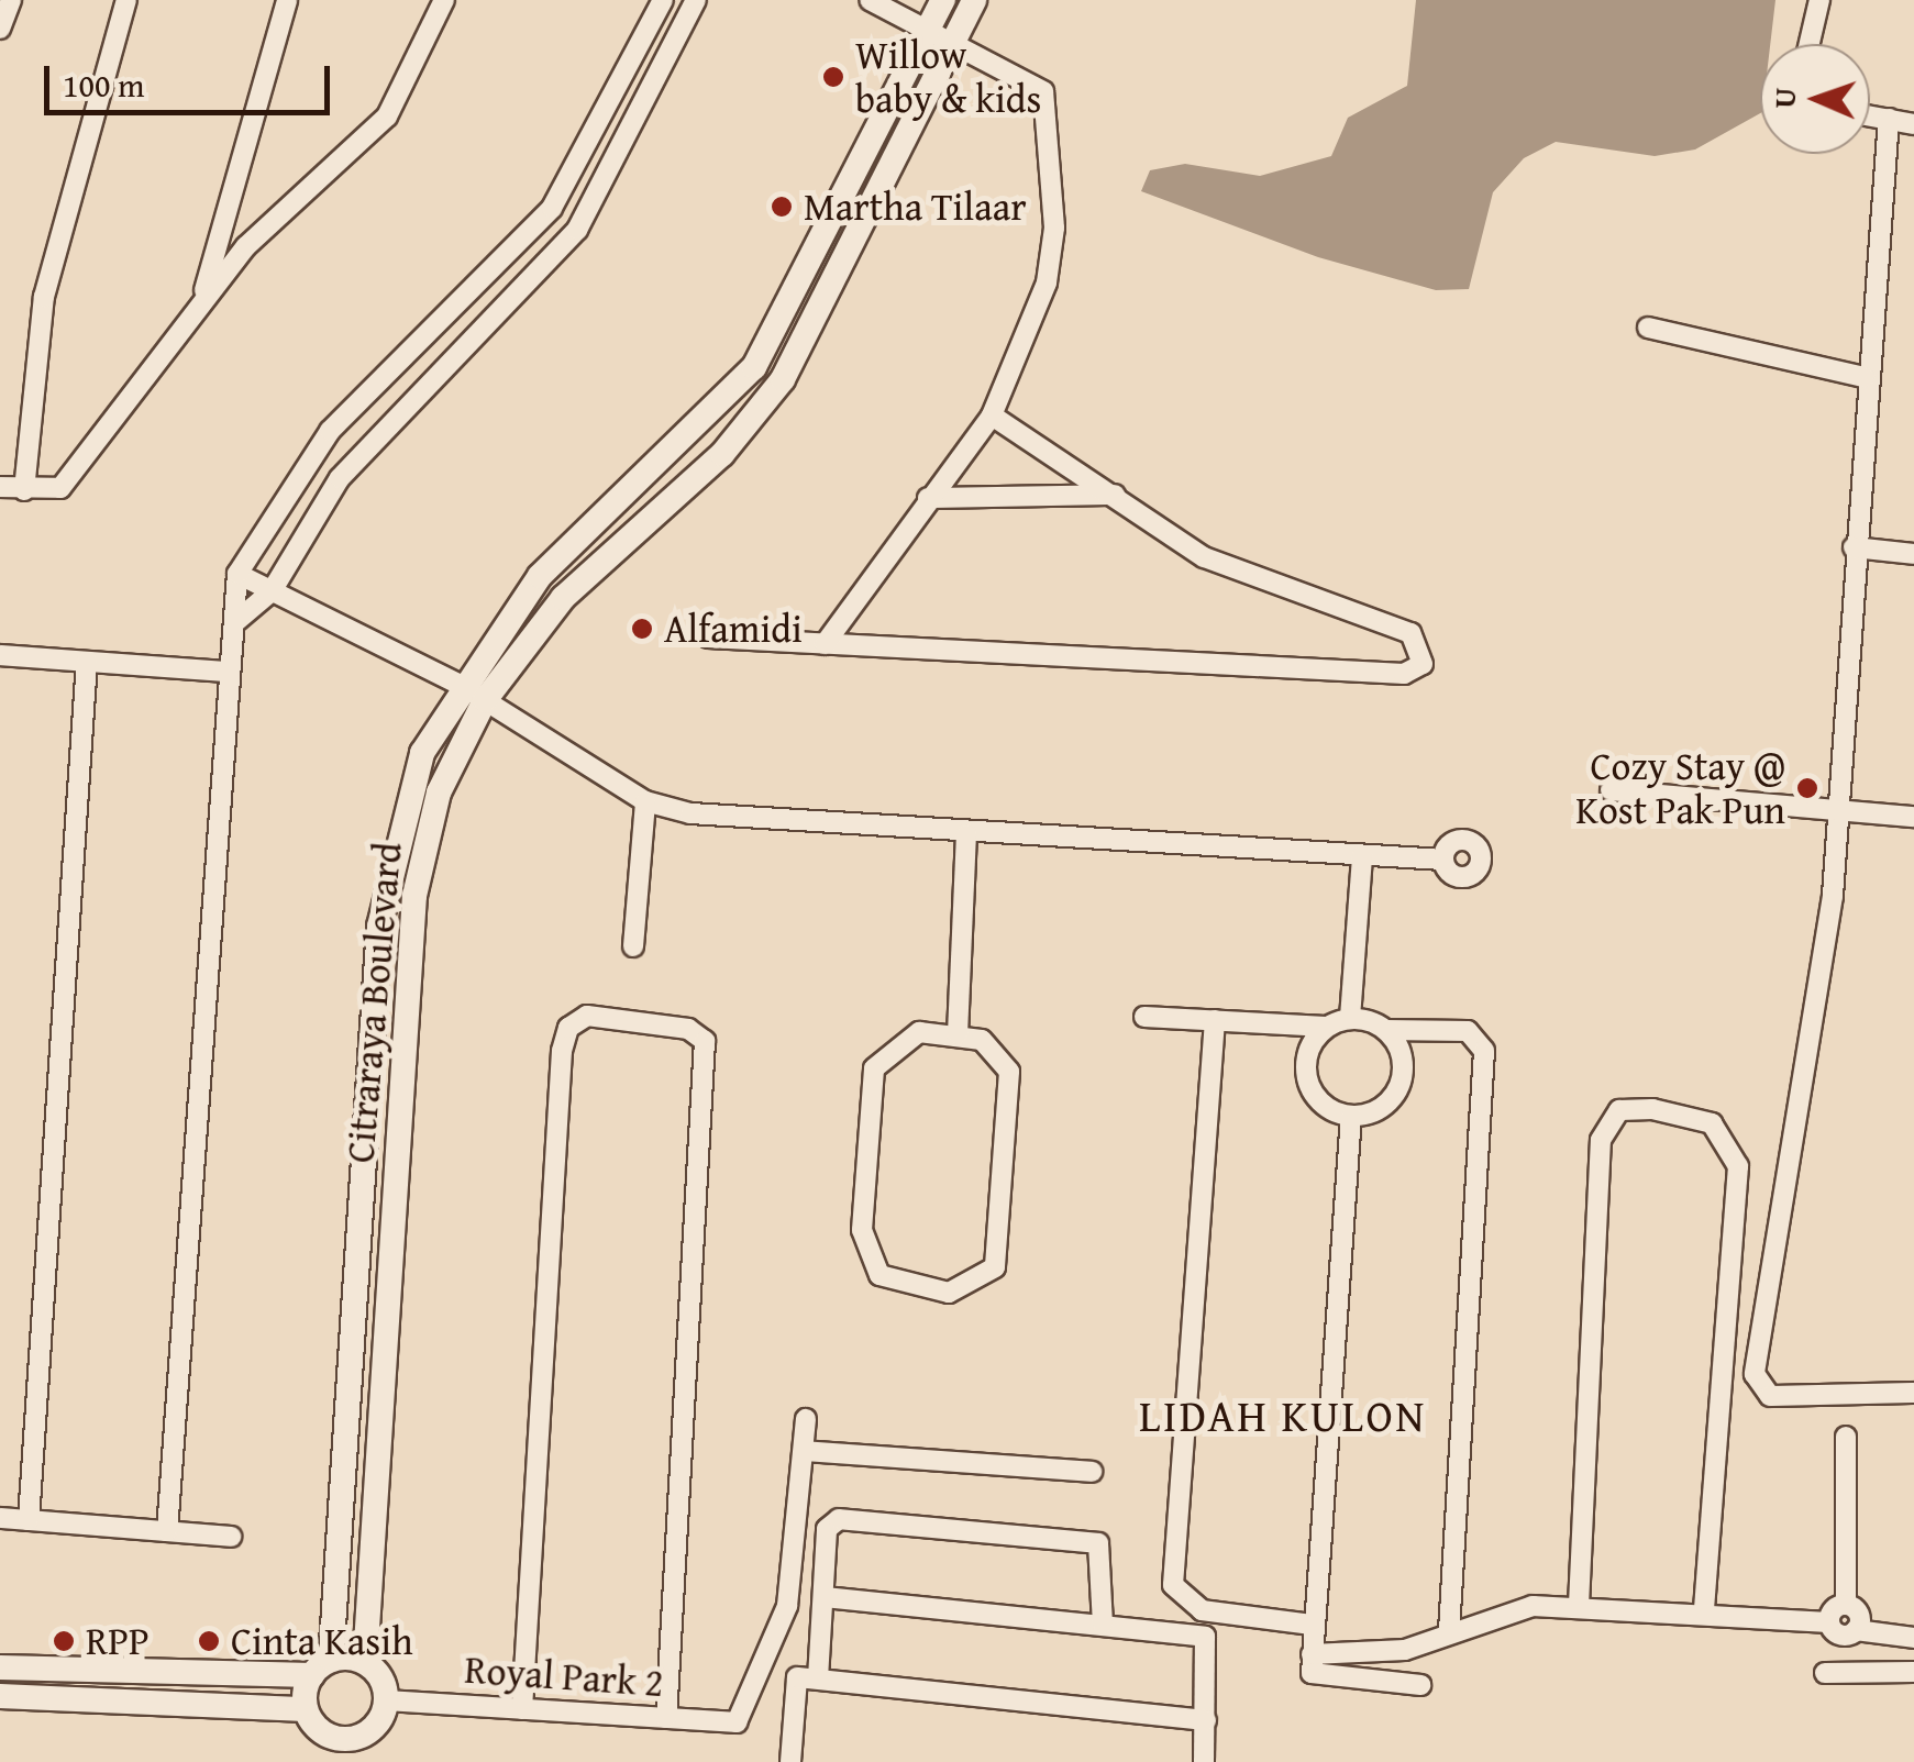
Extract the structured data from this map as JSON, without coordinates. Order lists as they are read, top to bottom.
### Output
{
  "streets": {
    "main road": ["Citraraya Boulevard"],
    "street": ["Royal Park 2"]
  },
  "crossings": [
    ["Citraraya Boulevard", "Royal Park 2"]
  ],
  "districts": ["LIDAH KULON"],
  "places": [
    "Willow baby & kids",
    "Martha Tilaar",
    "Alfamidi",
    "Cozy Stay @ Kost Pak Pun",
    "RPP",
    "Cinta Kasih"
  ],
  "scale_bar": "100 m",
  "north": "left"
}
